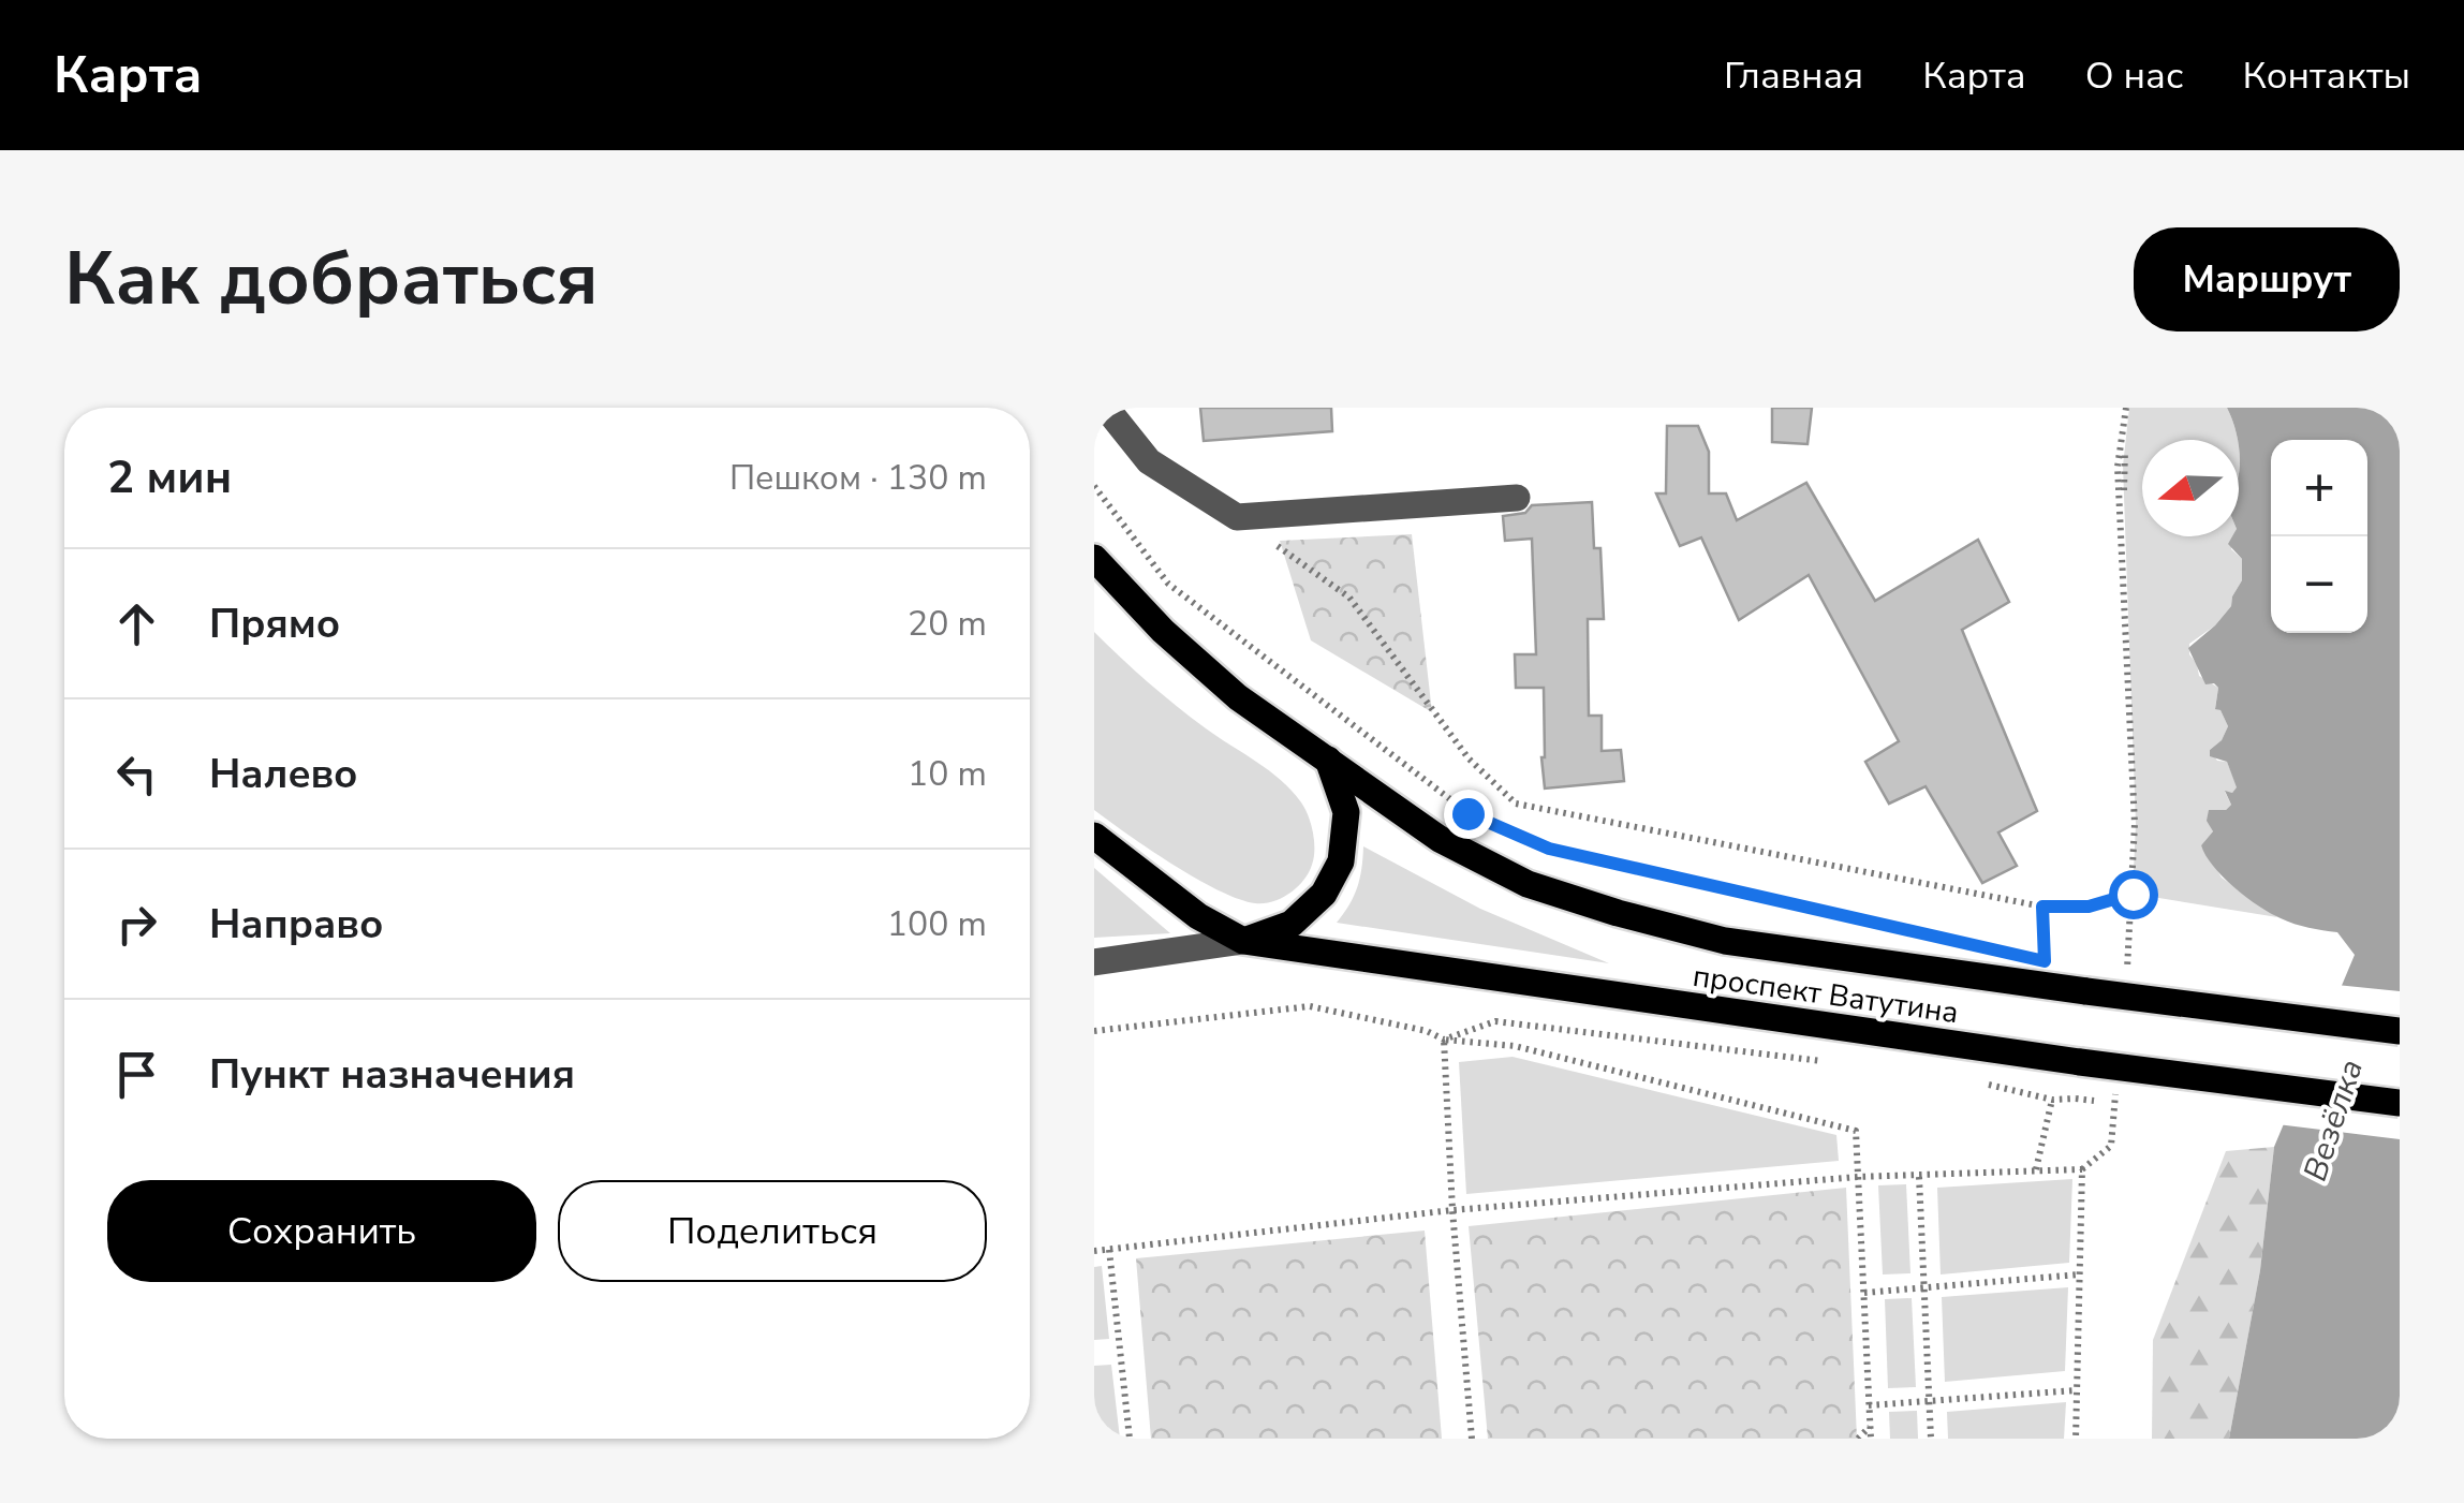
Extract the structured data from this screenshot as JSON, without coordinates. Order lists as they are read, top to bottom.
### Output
{
  "streets": {
    "main road": ["проспект Ватутина"]
  },
  "water": ["Везёлка"],
  "north": "left",
  "page": {
    "header": "Карта",
    "nav": [
      "Главная",
      "Карта",
      "О нас",
      "Контакты"
    ],
    "title": "Как добраться",
    "buttons": [
      "Маршрут",
      ["Сохранить", "Поделиться"]
    ],
    "heading": ["2 мин", "Пешком · 130 m"],
    "map_buttons": ["+", "−"],
    "list": [
      ["Прямо", "20 m"],
      ["Налево", "10 m"],
      ["Направо", "100 m"],
      "Пункт назначения"
    ]
  }
}
